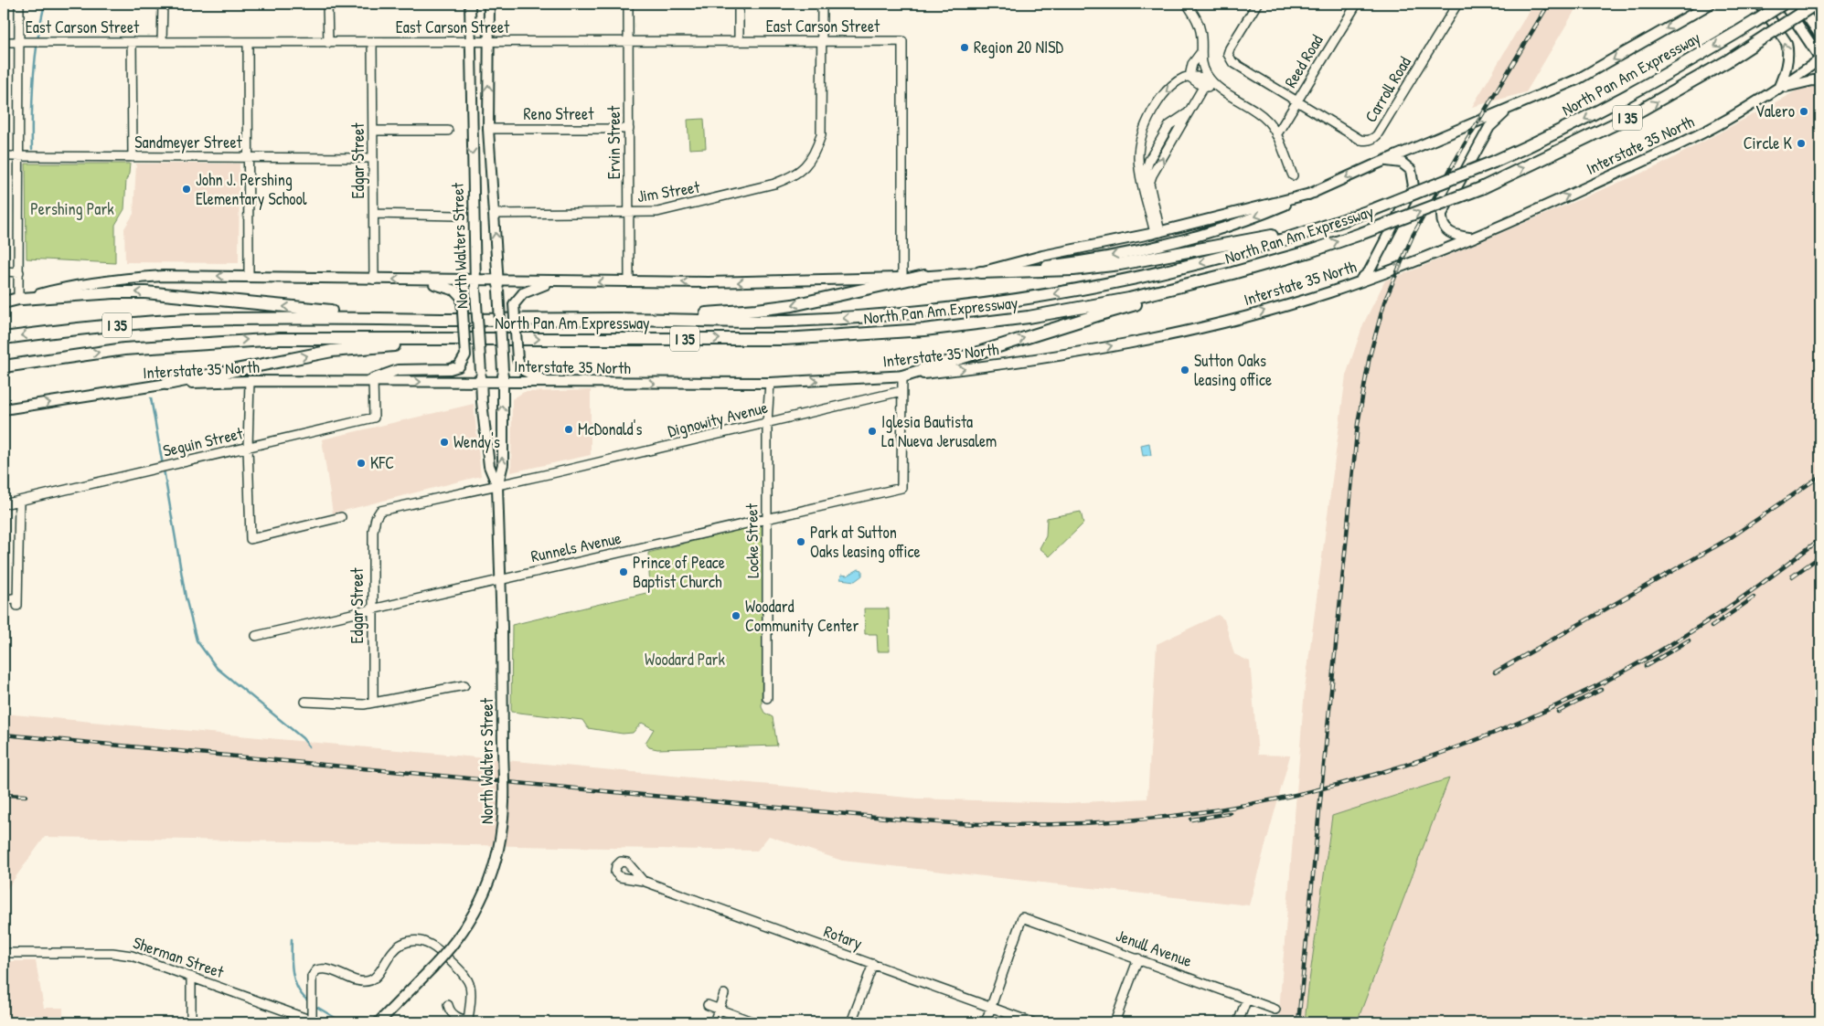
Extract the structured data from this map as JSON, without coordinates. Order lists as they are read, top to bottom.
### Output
{
  "streets": {
    "highway": ["North Pan Am Expressway", "I 35"],
    "main road": ["Interstate 35 North", "North Walters Street"],
    "street": [
      "East Carson Street",
      "Reed Road",
      "Carroll Road",
      "Reno Street",
      "Sandmeyer Street",
      "Ervin Street",
      "Edgar Street",
      "Jim Street",
      "Dignowity Avenue",
      "Seguin Street",
      "Locke Street",
      "Runnels Avenue",
      "Rotary",
      "Jenull Avenue",
      "Sherman Street"
    ]
  },
  "crossings": [
    ["East Carson Street", "Ervin Street"],
    ["East Carson Street", "Edgar Street"],
    ["East Carson Street", "Jim Street"],
    ["East Carson Street", "North Walters Street"],
    ["Reed Road", "Carroll Road"],
    ["Reno Street", "Ervin Street"],
    ["Reno Street", "North Walters Street"],
    ["Sandmeyer Street", "Edgar Street"],
    ["Ervin Street", "Jim Street"],
    ["Interstate 35 North", "North Walters Street"],
    ["Interstate 35 North", "Seguin Street"],
    ["Interstate 35 North", "Locke Street"],
    ["Edgar Street", "Dignowity Avenue"],
    ["Edgar Street", "Runnels Avenue"],
    ["Jim Street", "North Walters Street"],
    ["North Walters Street", "Dignowity Avenue"],
    ["North Walters Street", "Runnels Avenue"],
    ["Dignowity Avenue", "Locke Street"],
    ["Dignowity Avenue", "Runnels Avenue"],
    ["Locke Street", "Runnels Avenue"],
    ["Rotary", "Jenull Avenue"]
  ],
  "one_way": ["Interstate 35 North"],
  "parks": ["Pershing Park", "Woodard Park"],
  "places": [
    "Region 20 NISD",
    "Valero",
    "Circle K",
    "John J. Pershing Elementary School",
    "Sutton Oaks leasing office",
    "McDonald's",
    "Iglesia Bautista La Nueva Jerusalem",
    "Wendy's",
    "KFC",
    "Park at Sutton Oaks leasing office",
    "Prince of Peace Baptist Church",
    "Woodard Community Center"
  ]
}
